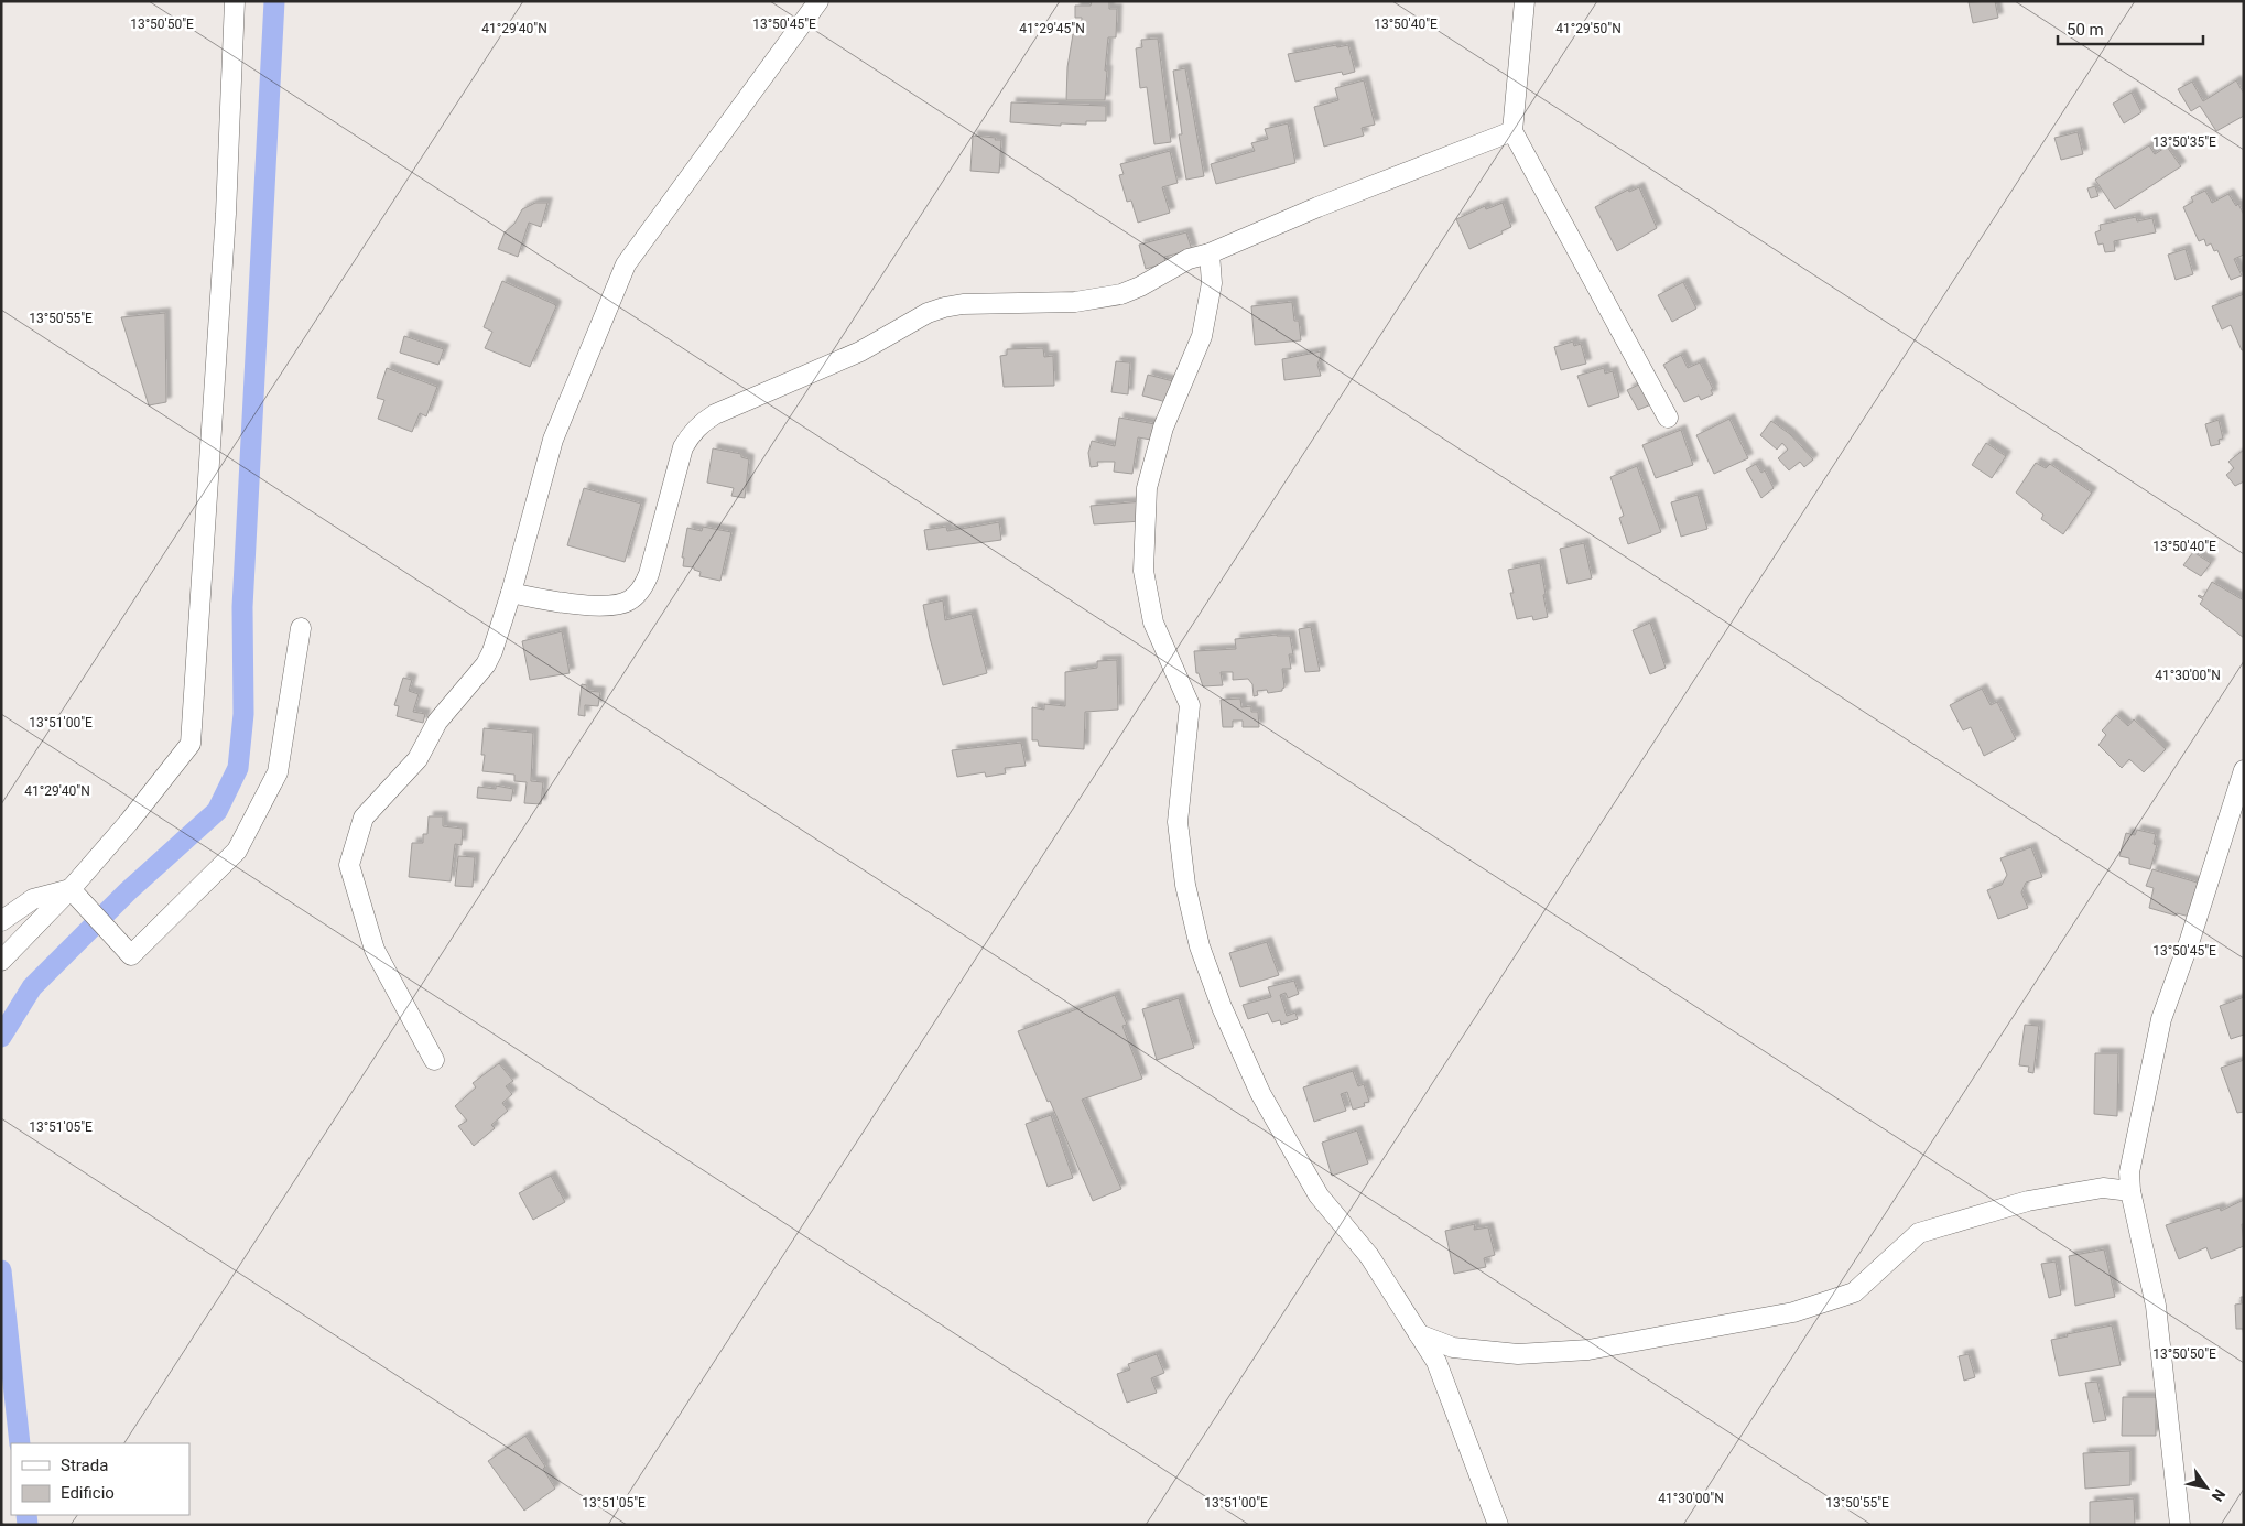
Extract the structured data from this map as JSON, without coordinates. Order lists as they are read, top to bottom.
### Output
{
  "legend": ["Strada", "Edificio"],
  "scale_bar": "50 m",
  "north": "bottom right",
  "coordinates": [
    "13°50'45\"E",
    "13°50'40\"E",
    "13°50'50\"E",
    "41°29'40\"N",
    "41°29'45\"N",
    "41°29'50\"N",
    "13°50'35\"E",
    "13°50'55\"E",
    "41°30'00\"N",
    "13°51'00\"E",
    "13°51'05\"E"
  ]
}
